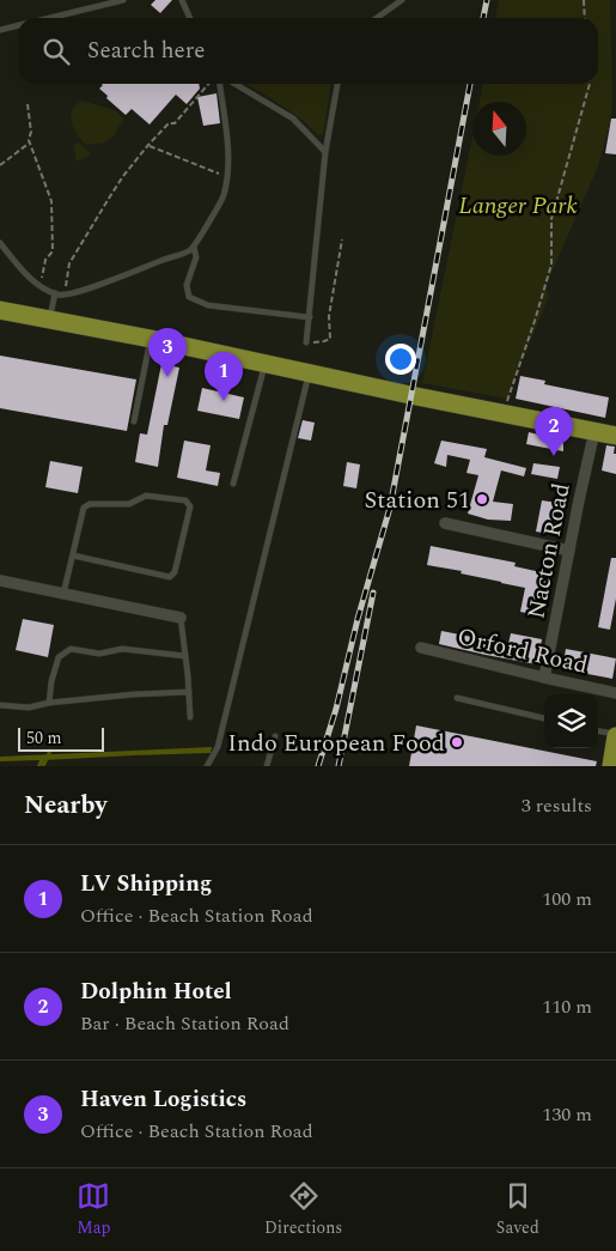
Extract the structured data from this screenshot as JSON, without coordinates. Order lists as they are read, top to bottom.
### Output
{
  "streets": {
    "street": ["Nacton Road", "Orford Road"]
  },
  "crossings": [
    ["Nacton Road", "Orford Road"]
  ],
  "parks": ["Langer Park"],
  "places": ["Station 51", "Indo European Food"],
  "scale_bar": "50 m",
  "north": "top",
  "page": {
    "search": "Search here",
    "pins": ["3", "1", "2"],
    "scale": "50 m",
    "heading": ["Nearby", "3 results"],
    "list": [
      {
        "mark": "1",
        "name": "LV Shipping",
        "note": "Office · Beach Station Road",
        "value": "100 m"
      },
      {
        "mark": "2",
        "name": "Dolphin Hotel",
        "note": "Bar · Beach Station Road",
        "value": "110 m"
      },
      {
        "mark": "3",
        "name": "Haven Logistics",
        "note": "Office · Beach Station Road",
        "value": "130 m"
      }
    ],
    "nav": ["Map", "Directions", "Saved"]
  }
}
